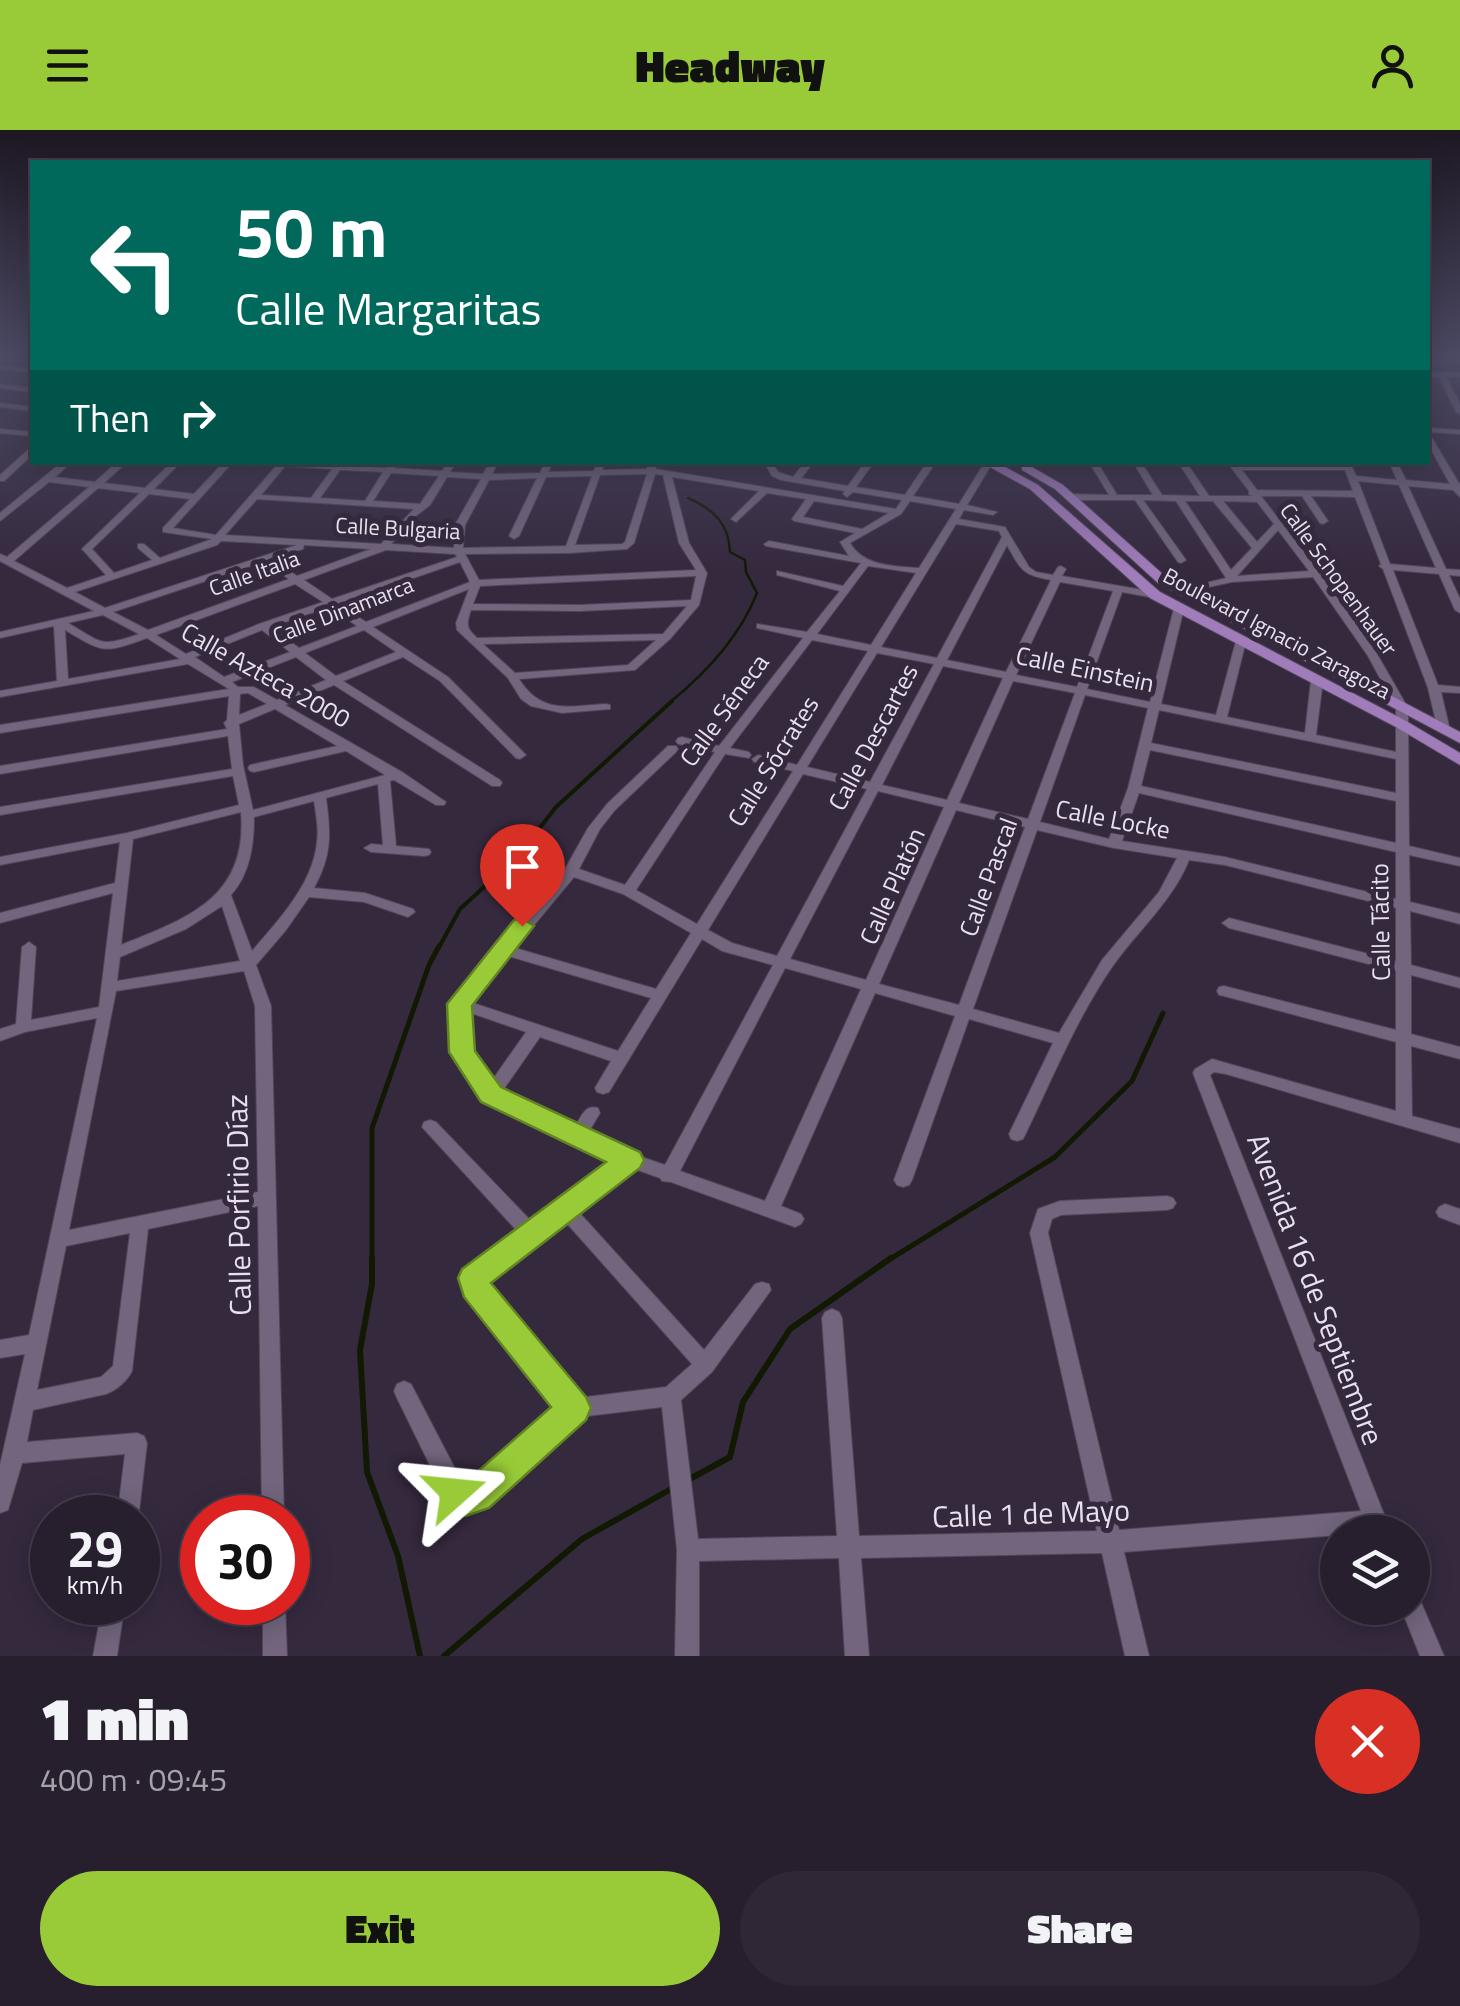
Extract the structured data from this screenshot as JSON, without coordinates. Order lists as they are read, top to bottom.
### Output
{
  "streets": {
    "main road": ["Boulevard Ignacio Zaragoza"],
    "street": [
      "Calle Bulgaria",
      "Calle Italia",
      "Calle Schopenhauer",
      "Calle Dinamarca",
      "Calle Einstein",
      "Calle Azteca 2000",
      "Calle Séneca",
      "Calle Descartes",
      "Calle Sócrates",
      "Calle Locke",
      "Calle Pascal",
      "Calle Platón",
      "Calle Tácito",
      "Calle Porfirio Díaz",
      "Avenida 16 de Septiembre",
      "Calle 1 de Mayo"
    ]
  },
  "crossings": [
    ["Calle Bulgaria", "Calle Italia"],
    ["Calle Italia", "Calle Azteca 2000"],
    ["Calle Schopenhauer", "Boulevard Ignacio Zaragoza"],
    ["Calle Schopenhauer", "Calle Tácito"],
    ["Calle Dinamarca", "Calle Azteca 2000"],
    ["Boulevard Ignacio Zaragoza", "Calle Tácito"],
    ["Calle Einstein", "Calle Séneca"],
    ["Calle Einstein", "Calle Descartes"],
    ["Calle Einstein", "Calle Sócrates"],
    ["Calle Einstein", "Calle Pascal"],
    ["Calle Einstein", "Calle Platón"],
    ["Calle Einstein", "Calle Tácito"],
    ["Calle Séneca", "Calle Locke"],
    ["Calle Descartes", "Calle Locke"],
    ["Calle Sócrates", "Calle Locke"],
    ["Calle Locke", "Calle Pascal"],
    ["Calle Locke", "Calle Platón"],
    ["Calle Locke", "Calle Tácito"],
    ["Calle Tácito", "Avenida 16 de Septiembre"]
  ],
  "page": {
    "header": "Headway",
    "turn": ["50 m", "Calle Margaritas"],
    "then": "Then",
    "speed": "29 km/h",
    "limit": "30",
    "heading": ["1 min", "400 m · 09:45"],
    "buttons": ["Exit", "Share"]
  }
}
